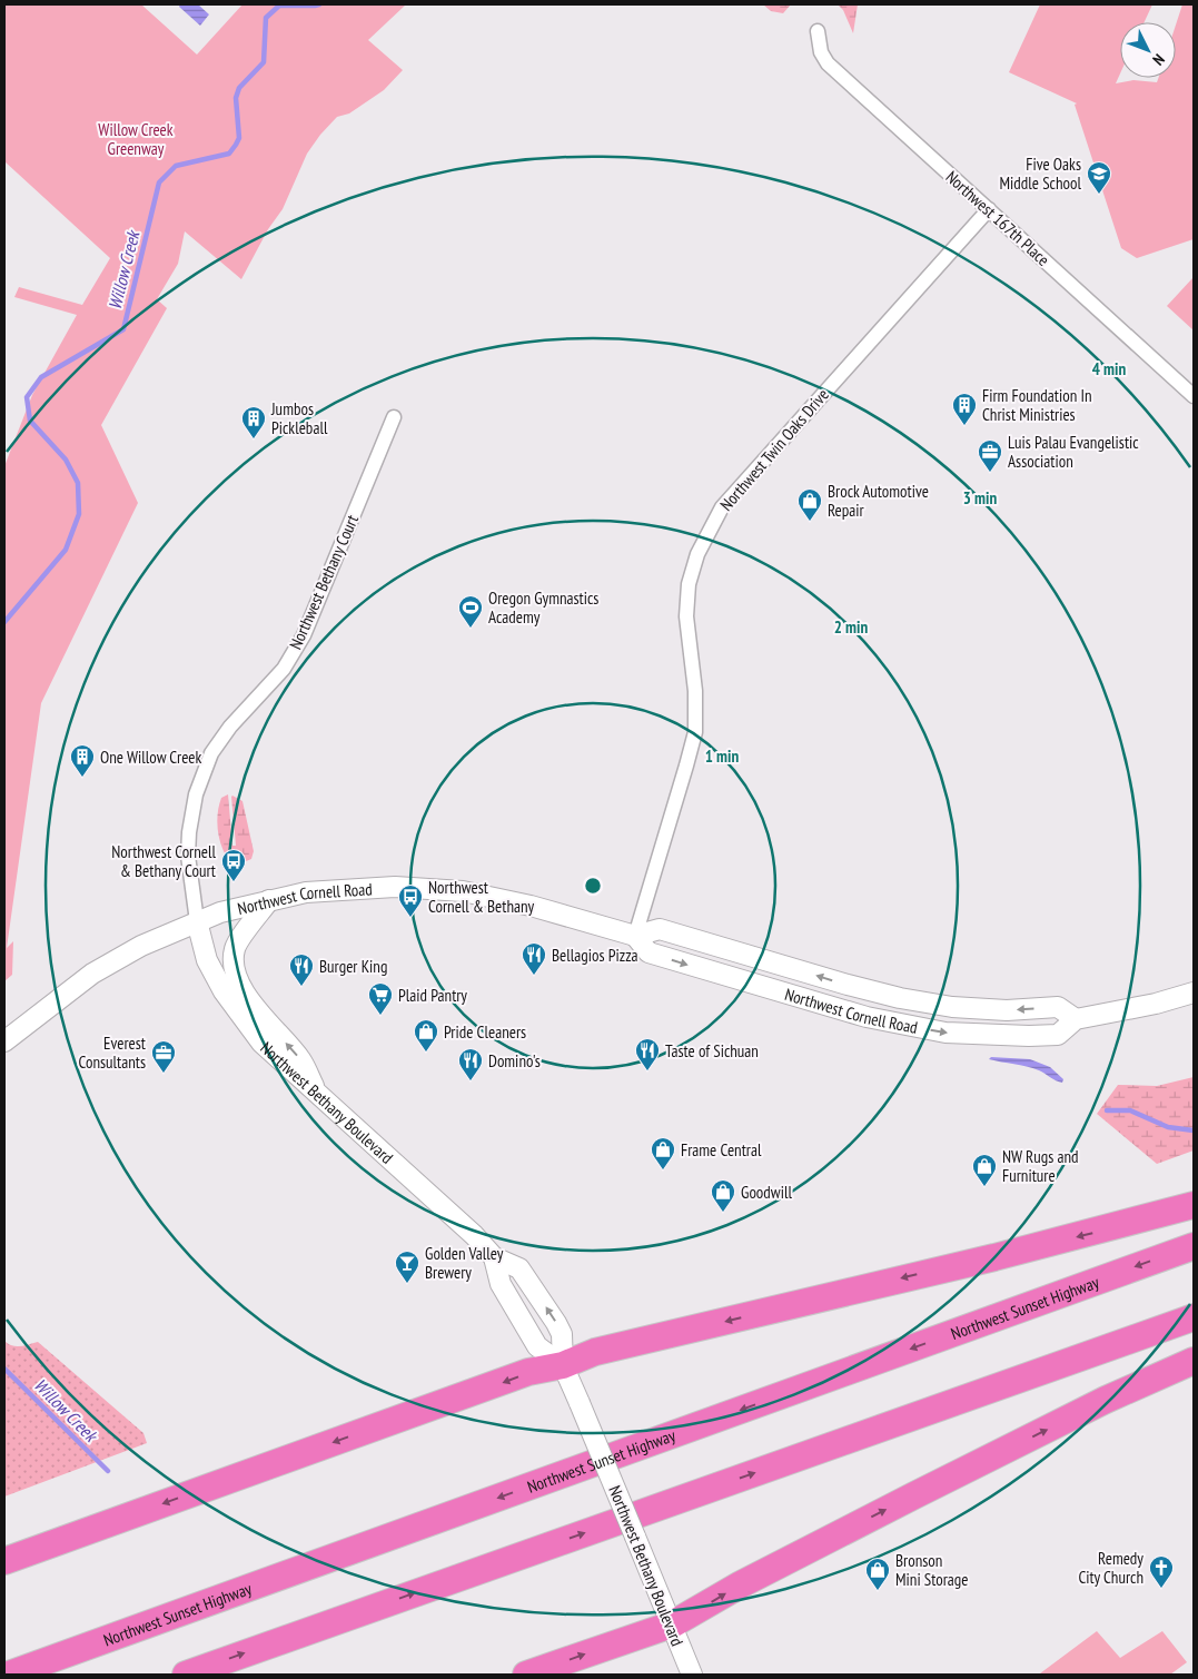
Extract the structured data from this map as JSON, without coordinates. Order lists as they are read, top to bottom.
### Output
{
  "streets": {
    "highway": ["Northwest Sunset Highway"],
    "main road": ["Northwest Cornell Road", "Northwest Bethany Boulevard"],
    "street": ["Northwest 167th Place", "Northwest Twin Oaks Drive", "Northwest Bethany Court"]
  },
  "crossings": [
    ["Northwest 167th Place", "Northwest Twin Oaks Drive"],
    ["Northwest Twin Oaks Drive", "Northwest Cornell Road"],
    ["Northwest Bethany Court", "Northwest Cornell Road"],
    ["Northwest Bethany Court", "Northwest Bethany Boulevard"],
    ["Northwest Cornell Road", "Northwest Bethany Boulevard"]
  ],
  "water": ["Willow Creek"],
  "parks": ["Willow Creek Greenway"],
  "places": {
    "school or university": ["Five Oaks Middle School"],
    "building": ["Firm Foundation In Christ Ministries", "Jumbos Pickleball", "One Willow Creek"],
    "office": ["Luis Palau Evangelistic Association", "Everest Consultants"],
    "shop": [
      "Brock Automotive Repair",
      "Pride Cleaners",
      "Frame Central",
      "NW Rugs and Furniture",
      "Goodwill",
      "Bronson Mini Storage"
    ],
    "sports": ["Oregon Gymnastics Academy"],
    "bus stop": ["Northwest Cornell & Bethany Court", "Northwest Cornell & Bethany"],
    "restaurant": [
      "Bellagios Pizza",
      "Burger King",
      "Taste of Sichuan",
      "Domino's"
    ],
    "supermarket": ["Plaid Pantry"],
    "bar": ["Golden Valley Brewery"],
    "church": ["Remedy City Church"]
  },
  "north": "bottom right",
  "rings": [
    "4 min",
    "3 min",
    "2 min",
    "1 min"
  ]
}
